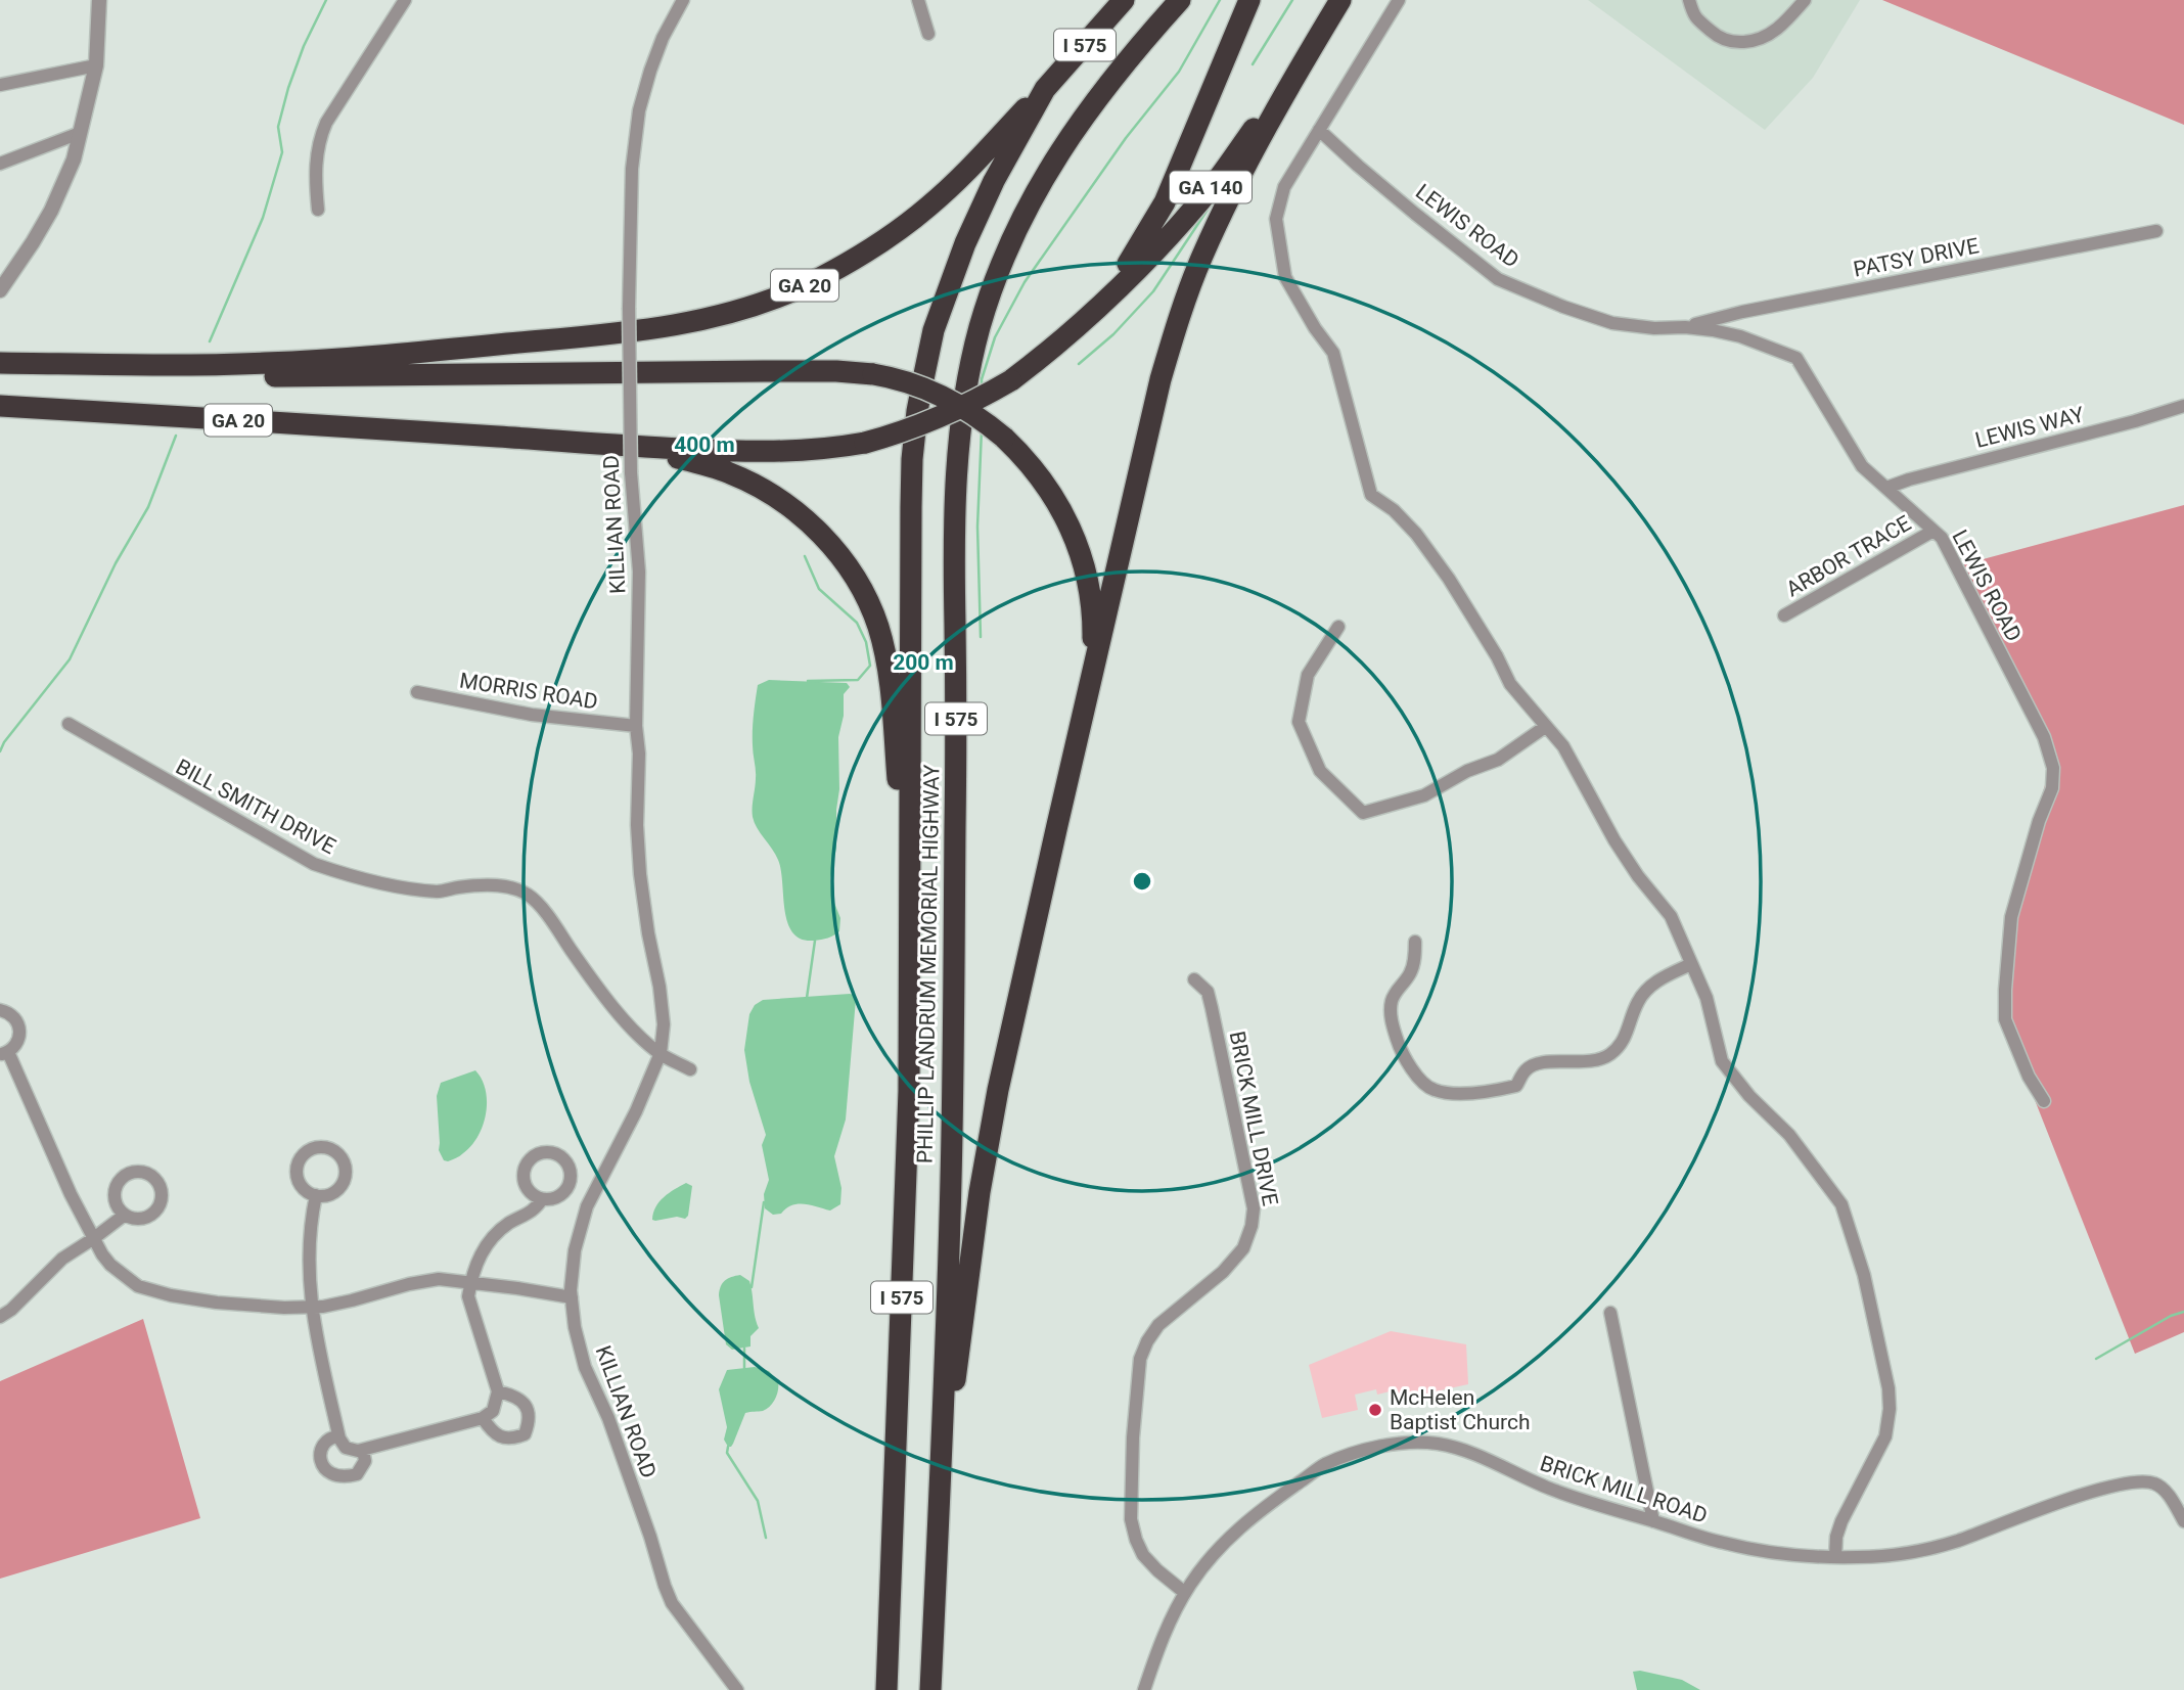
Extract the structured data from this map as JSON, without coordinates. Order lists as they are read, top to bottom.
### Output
{
  "streets": {
    "highway": [
      "I 575",
      "GA 140",
      "GA 20",
      "PHILLIP LANDRUM MEMORIAL HIGHWAY"
    ],
    "street": [
      "LEWIS ROAD",
      "PATSY DRIVE",
      "LEWIS WAY",
      "KILLIAN ROAD",
      "ARBOR TRACE",
      "MORRIS ROAD",
      "BILL SMITH DRIVE",
      "BRICK MILL DRIVE",
      "BRICK MILL ROAD"
    ]
  },
  "crossings": [
    ["GA 140", "GA 20"],
    ["LEWIS ROAD", "PATSY DRIVE"],
    ["LEWIS ROAD", "LEWIS WAY"],
    ["LEWIS ROAD", "ARBOR TRACE"],
    ["GA 20", "PHILLIP LANDRUM MEMORIAL HIGHWAY"],
    ["KILLIAN ROAD", "MORRIS ROAD"],
    ["KILLIAN ROAD", "BILL SMITH DRIVE"],
    ["BRICK MILL DRIVE", "BRICK MILL ROAD"]
  ],
  "places": ["McHelen Baptist Church"],
  "rings": ["400 m", "200 m"]
}
